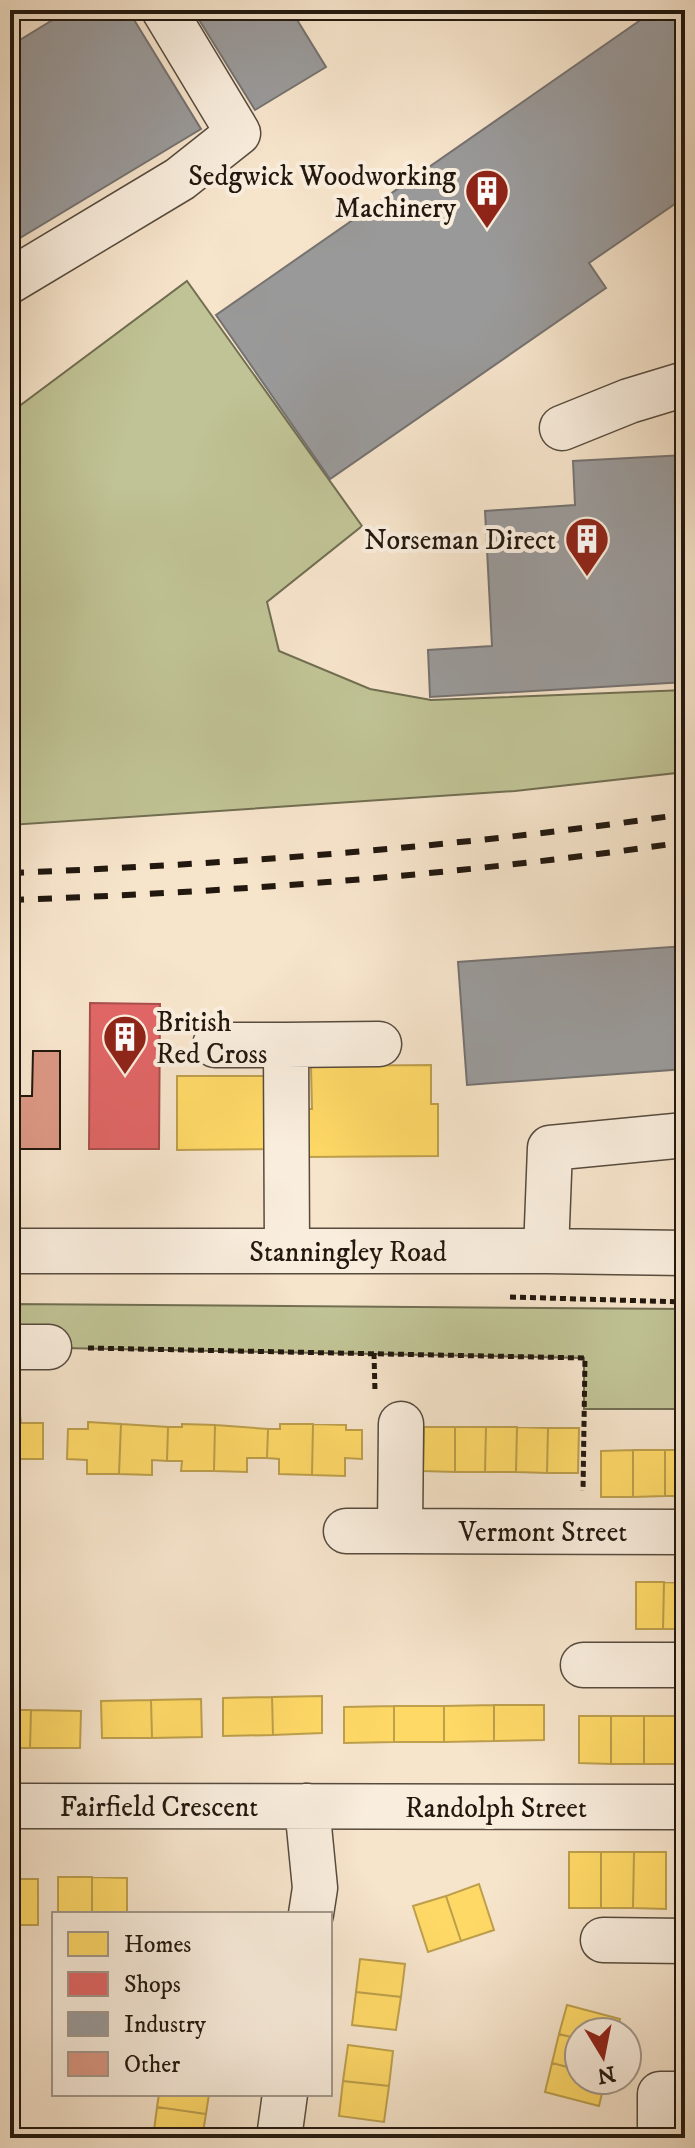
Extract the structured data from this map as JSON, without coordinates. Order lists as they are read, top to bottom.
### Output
{
  "streets": {
    "street": [
      "Stanningley Road",
      "Vermont Street",
      "Fairfield Crescent",
      "Randolph Street"
    ]
  },
  "crossings": [
    ["Fairfield Crescent", "Randolph Street"]
  ],
  "places": {
    "building": ["Sedgwick Woodworking Machinery", "Norseman Direct", "British Red Cross"]
  },
  "legend": [
    "Homes",
    "Shops",
    "Industry",
    "Other"
  ],
  "north": "bottom"
}
